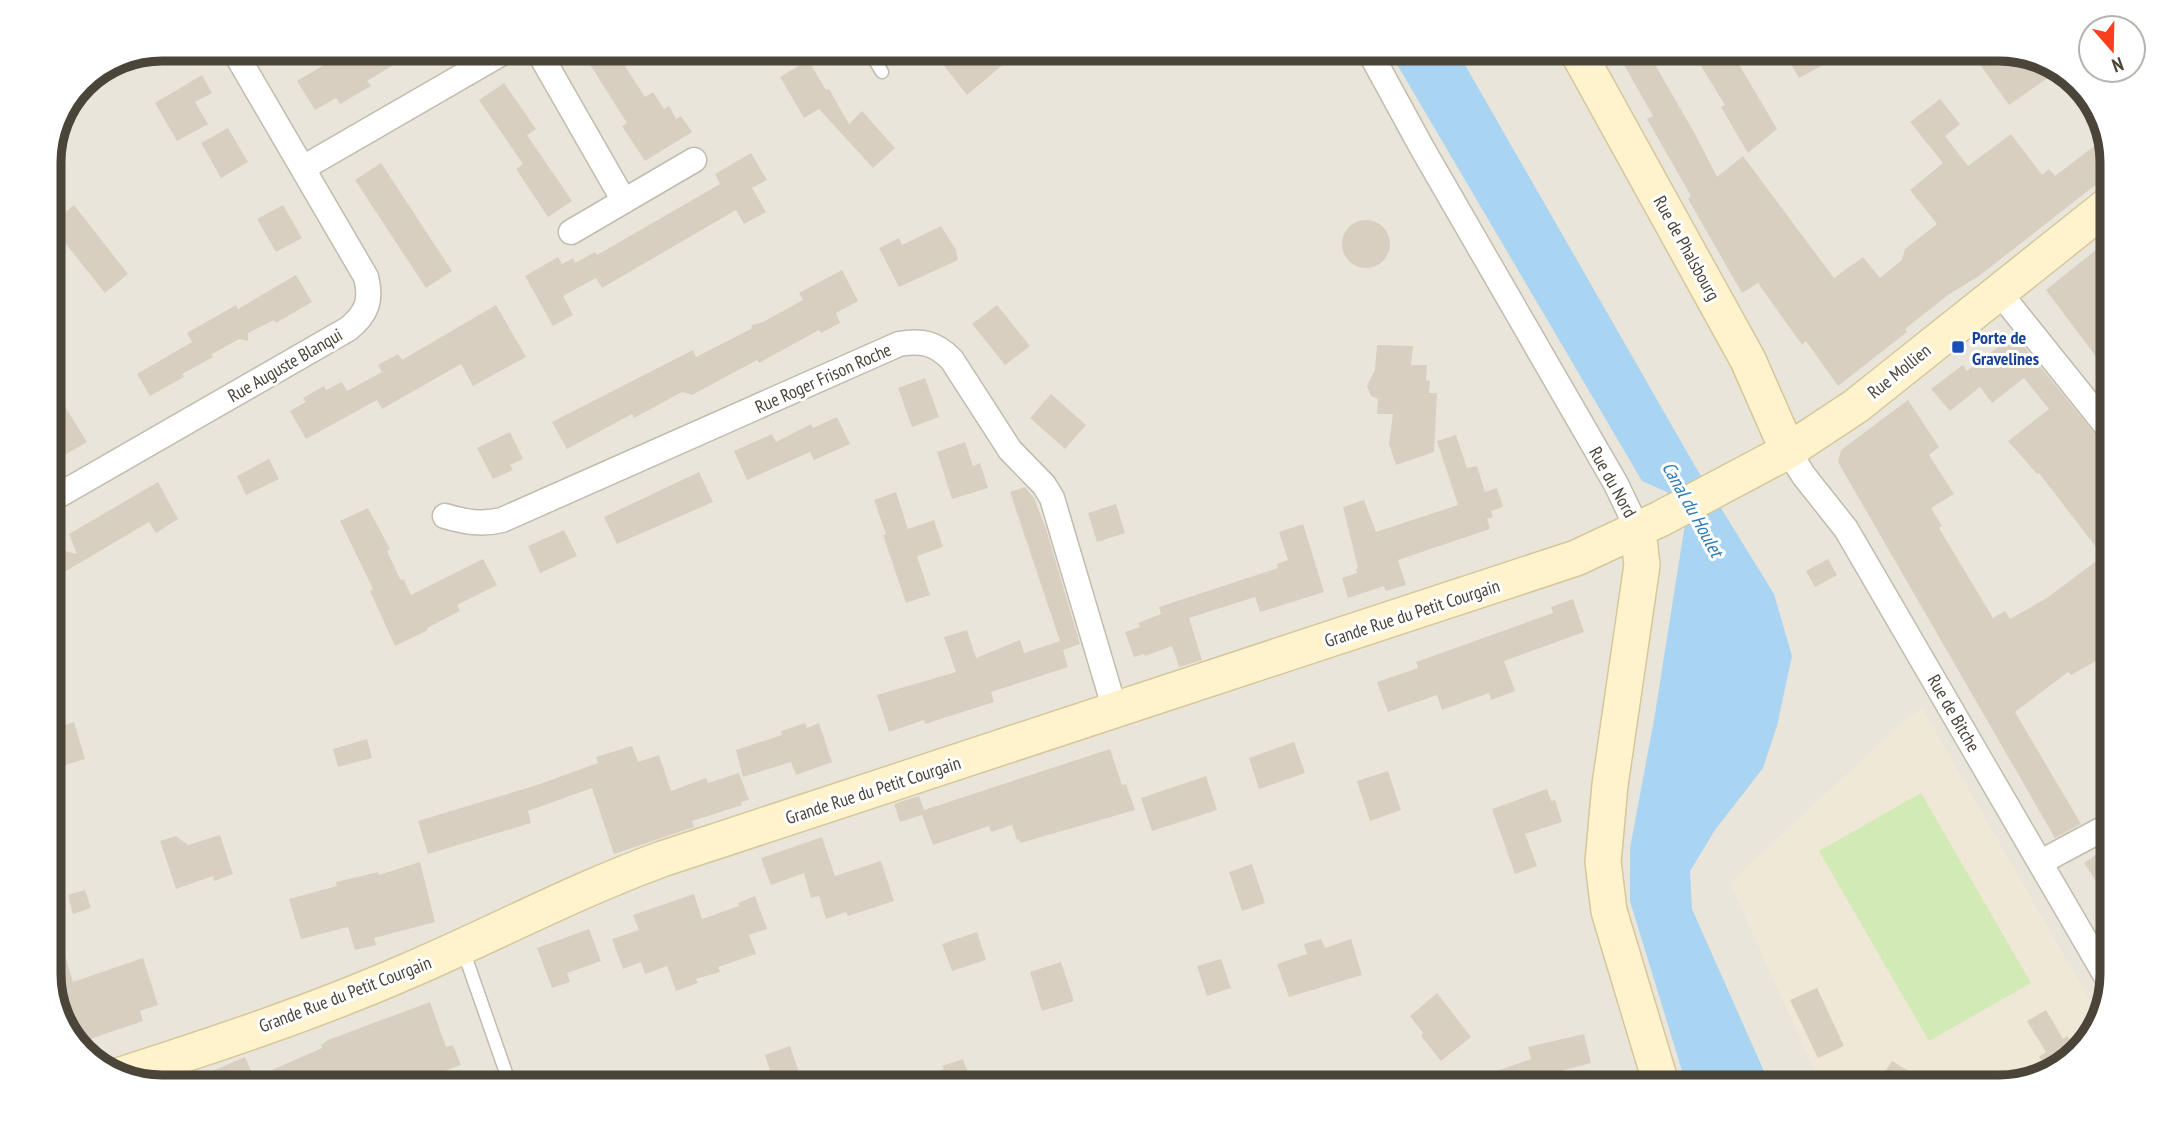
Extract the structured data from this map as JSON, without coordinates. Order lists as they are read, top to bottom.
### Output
{
  "streets": {
    "street": [
      "Rue de Phalsbourg",
      "Rue Auguste Blanqui",
      "Rue Mollien",
      "Rue Roger Frison Roche",
      "Rue du Nord",
      "Grande Rue du Petit Courgain",
      "Rue de Bitche"
    ]
  },
  "crossings": [
    ["Rue de Phalsbourg", "Rue Mollien"],
    ["Rue de Phalsbourg", "Rue de Bitche"],
    ["Rue Mollien", "Grande Rue du Petit Courgain"],
    ["Rue Mollien", "Rue de Bitche"],
    ["Rue Roger Frison Roche", "Grande Rue du Petit Courgain"],
    ["Rue du Nord", "Grande Rue du Petit Courgain"]
  ],
  "water": ["Canal du Houlet"],
  "places": {
    "transit": ["Porte de Gravelines"]
  },
  "north": "bottom"
}
